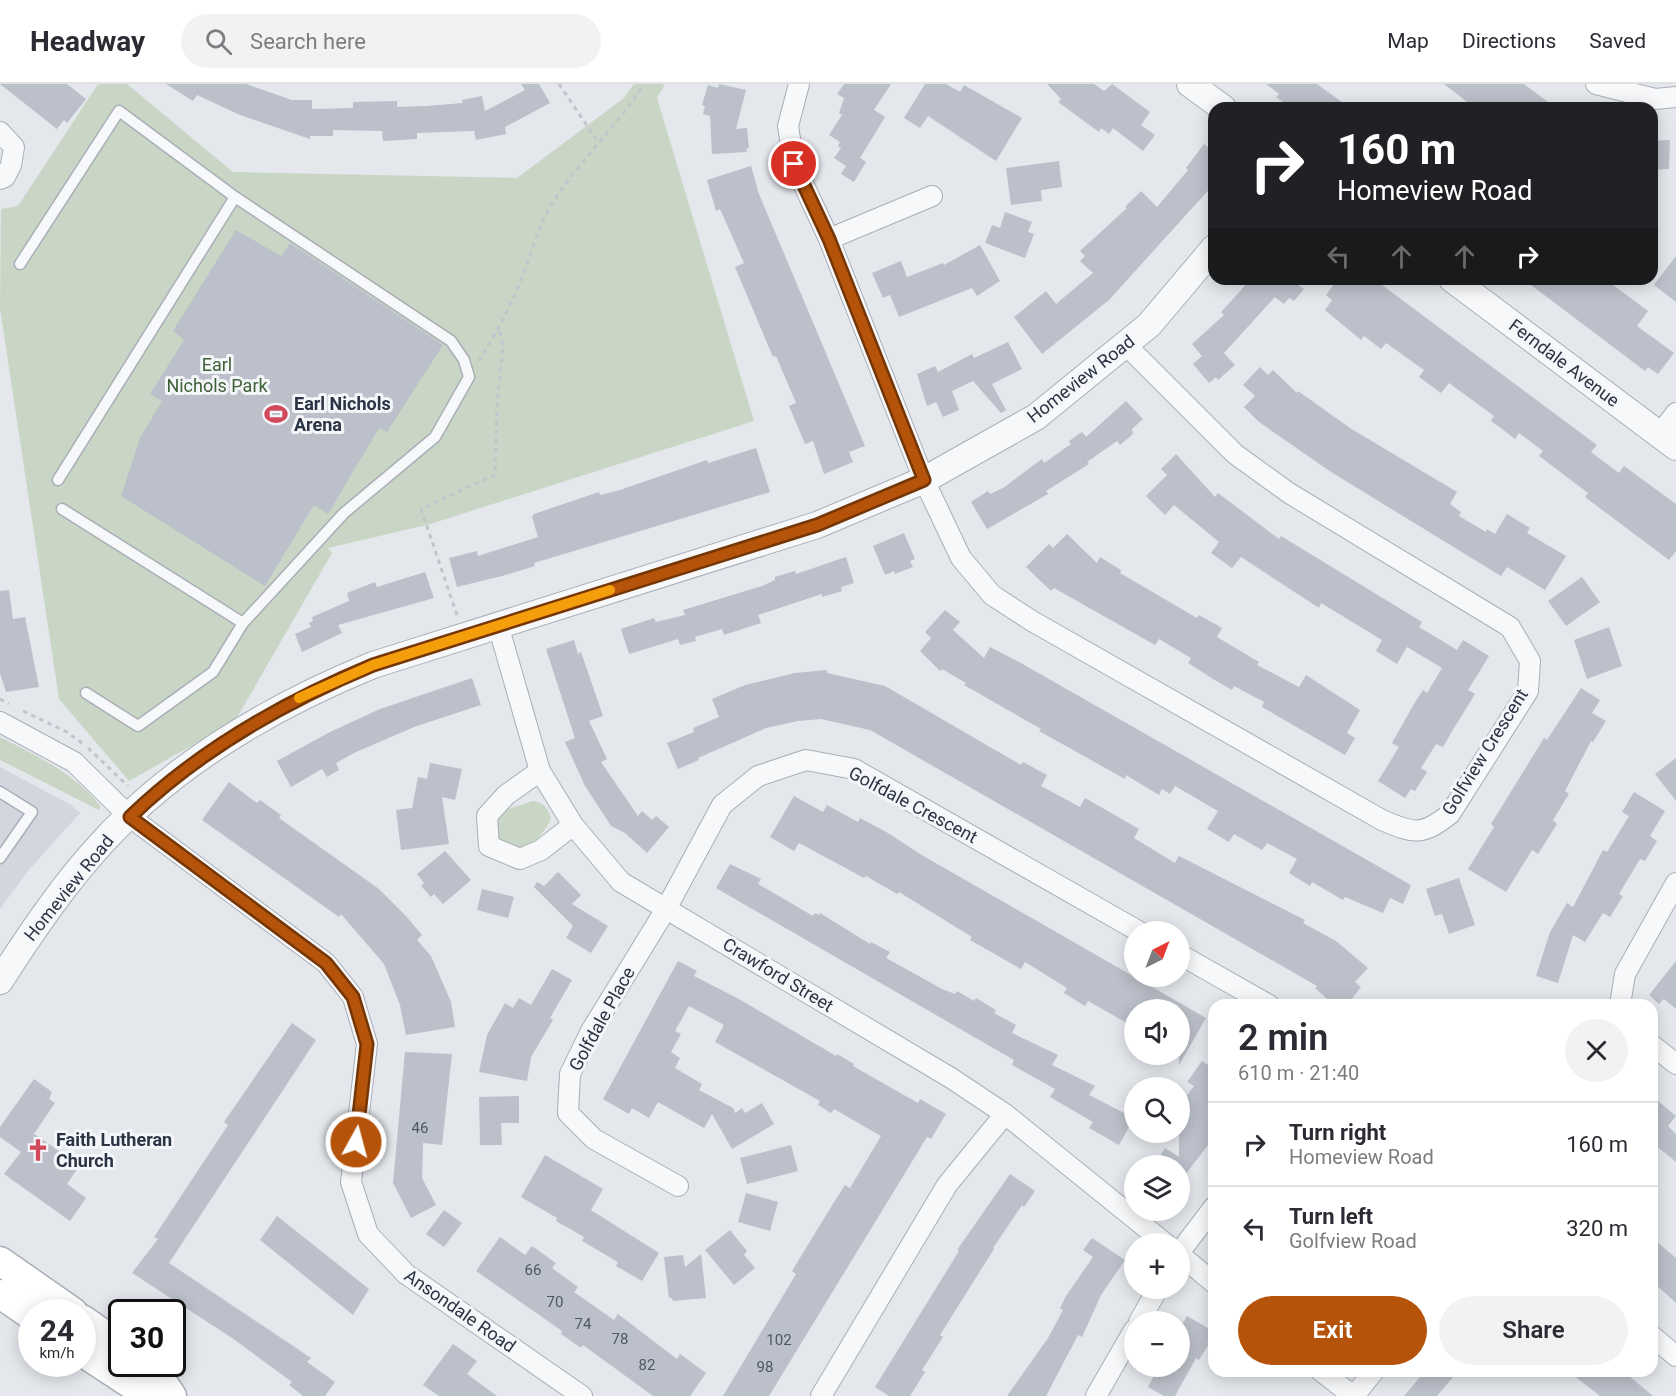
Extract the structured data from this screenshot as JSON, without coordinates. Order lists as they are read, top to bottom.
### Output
{
  "streets": {
    "street": [
      "Ferndale Avenue",
      "Homeview Road",
      "Golfview Crescent",
      "Golfdale Crescent",
      "Crawford Street",
      "Golfdale Place",
      "Ansondale Road"
    ]
  },
  "crossings": [
    ["Homeview Road", "Golfview Crescent"],
    ["Homeview Road", "Crawford Street"],
    ["Homeview Road", "Ansondale Road"],
    ["Golfdale Crescent", "Crawford Street"],
    ["Golfdale Crescent", "Golfdale Place"],
    ["Crawford Street", "Golfdale Place"]
  ],
  "parks": ["Earl Nichols Park"],
  "places": {
    "sports": ["Earl Nichols Arena"],
    "church": ["Faith Lutheran Church"]
  },
  "house_numbers": [
    "46",
    "66",
    "70",
    "74",
    "78",
    "102",
    "82",
    "98"
  ],
  "north": "top right",
  "page": {
    "header": "Headway",
    "search": "Search here",
    "nav": ["Map", "Directions", "Saved"],
    "turn": ["160 m", "Homeview Road"],
    "map_buttons": ["+", "−"],
    "heading": ["2 min", "610 m · 21:40"],
    "list": [
      {
        "name": "Turn right",
        "note": "Homeview Road",
        "value": "160 m"
      },
      {
        "name": "Turn left",
        "note": "Golfview Road",
        "value": "320 m"
      }
    ],
    "buttons": ["Exit", "Share"],
    "speed": "24 km/h",
    "limit": "30"
  }
}
